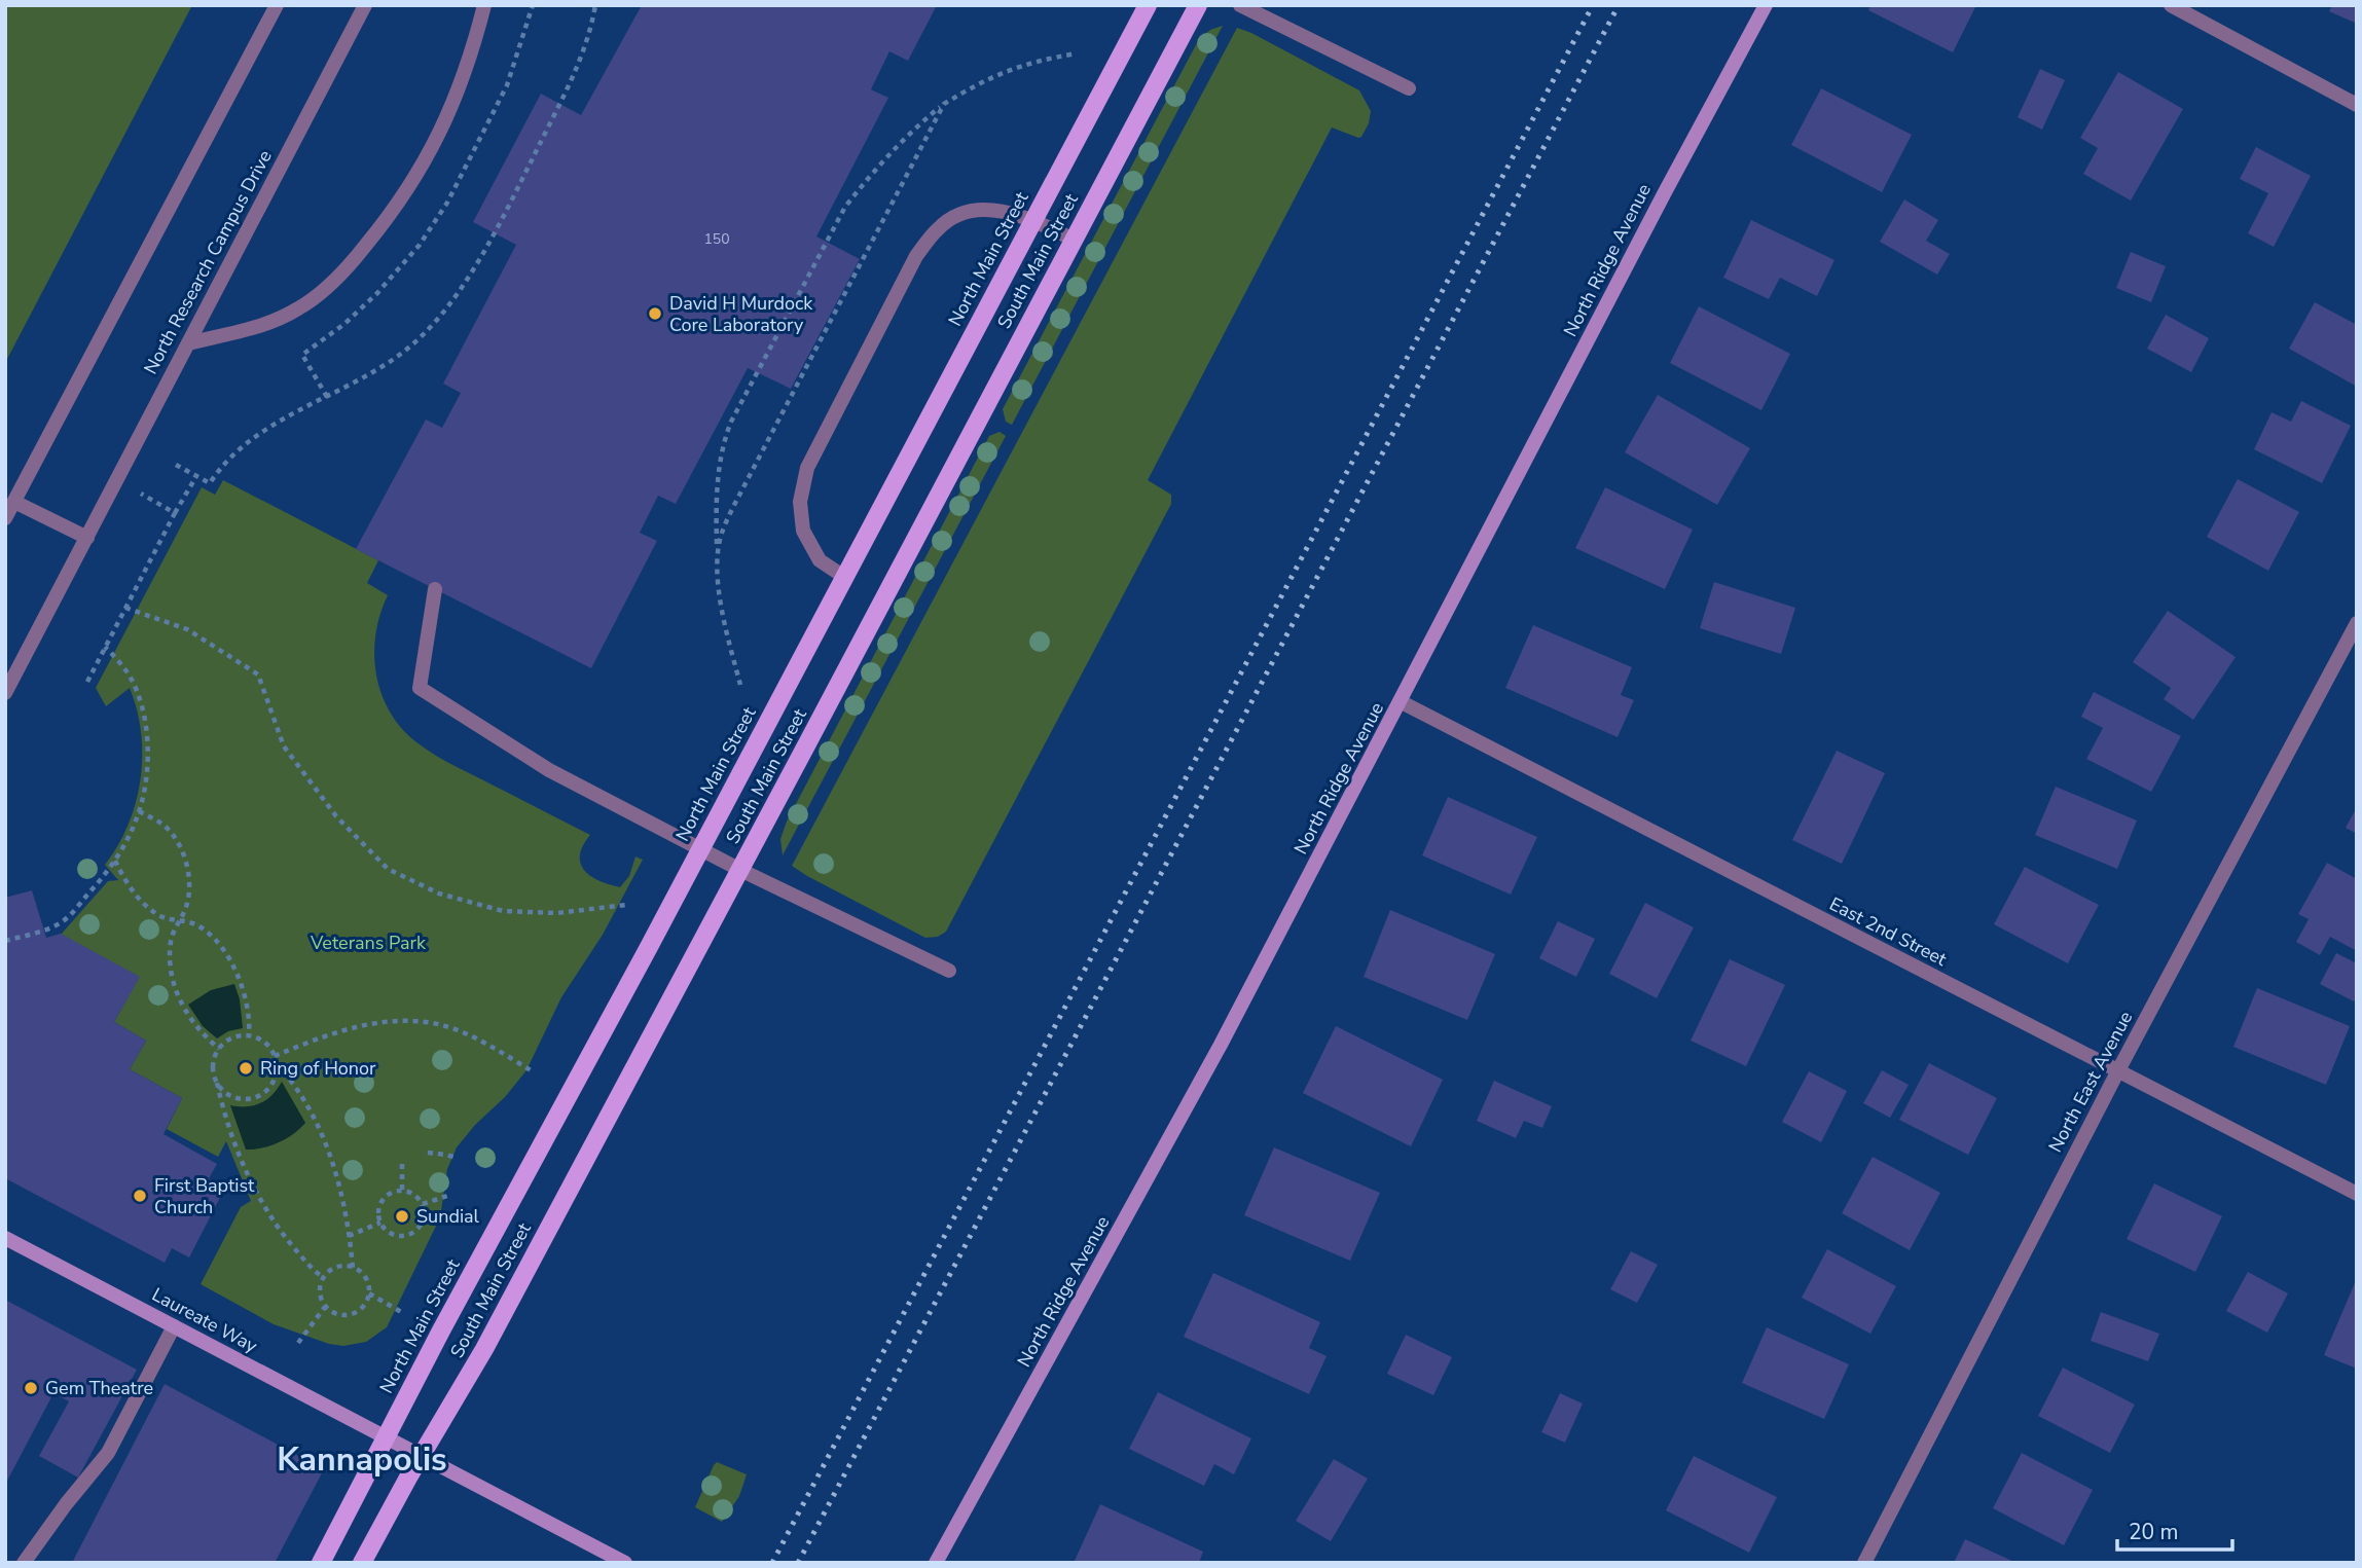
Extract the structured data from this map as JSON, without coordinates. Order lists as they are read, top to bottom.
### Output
{
  "streets": {
    "main road": ["North Main Street", "South Main Street"],
    "street": [
      "North Ridge Avenue",
      "North Research Campus Drive",
      "East 2nd Street",
      "North East Avenue",
      "Laureate Way"
    ]
  },
  "crossings": [
    ["North Main Street", "Laureate Way"],
    ["North Ridge Avenue", "East 2nd Street"],
    ["South Main Street", "Laureate Way"],
    ["East 2nd Street", "North East Avenue"]
  ],
  "districts": ["Kannapolis"],
  "parks": ["Veterans Park"],
  "places": [
    "David H Murdock Core Laboratory",
    "Ring of Honor",
    "First Baptist Church",
    "Sundial",
    "Gem Theatre"
  ],
  "house_numbers": ["150"],
  "scale_bar": "20 m"
}
